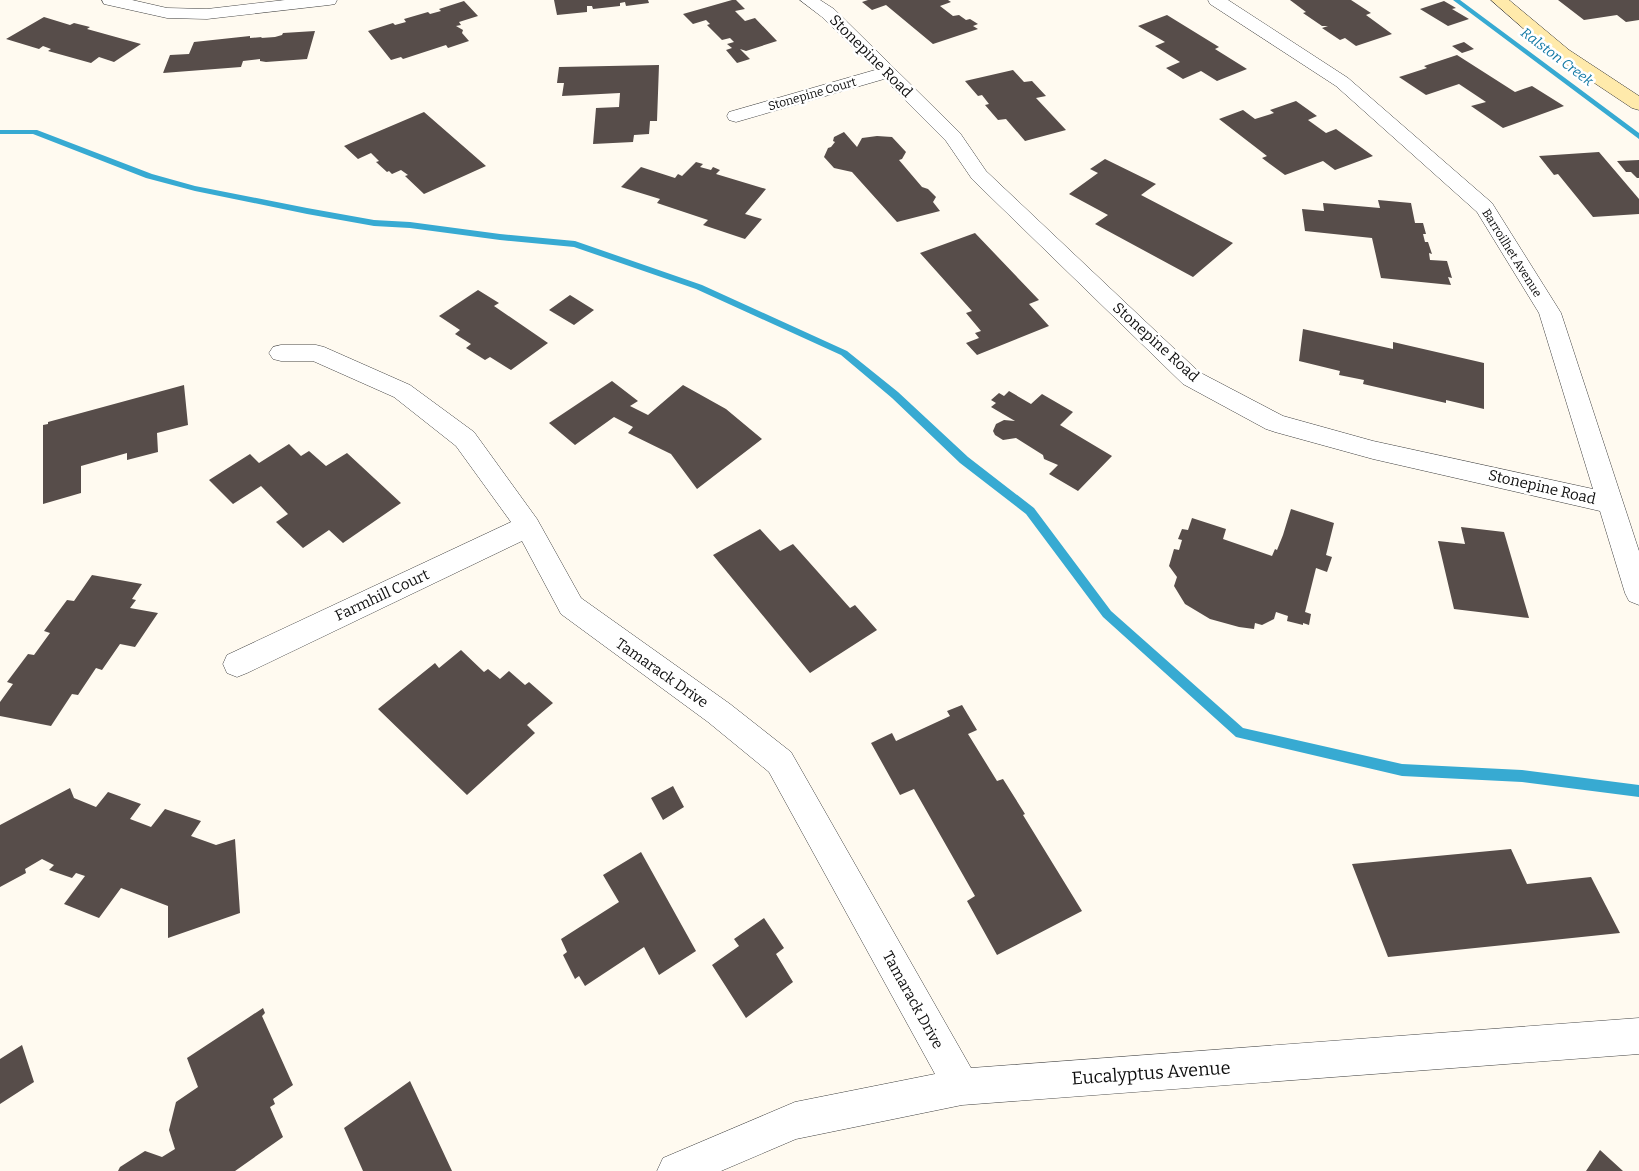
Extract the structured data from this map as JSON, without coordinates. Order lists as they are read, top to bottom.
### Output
{
  "streets": {
    "street": [
      "Stonepine Road",
      "Stonepine Court",
      "Barroilhet Avenue",
      "Farmhill Court",
      "Tamarack Drive",
      "Eucalyptus Avenue"
    ]
  },
  "crossings": [
    ["Stonepine Road", "Stonepine Court"],
    ["Stonepine Road", "Barroilhet Avenue"],
    ["Farmhill Court", "Tamarack Drive"],
    ["Tamarack Drive", "Eucalyptus Avenue"]
  ],
  "water": ["Ralston Creek"]
}
